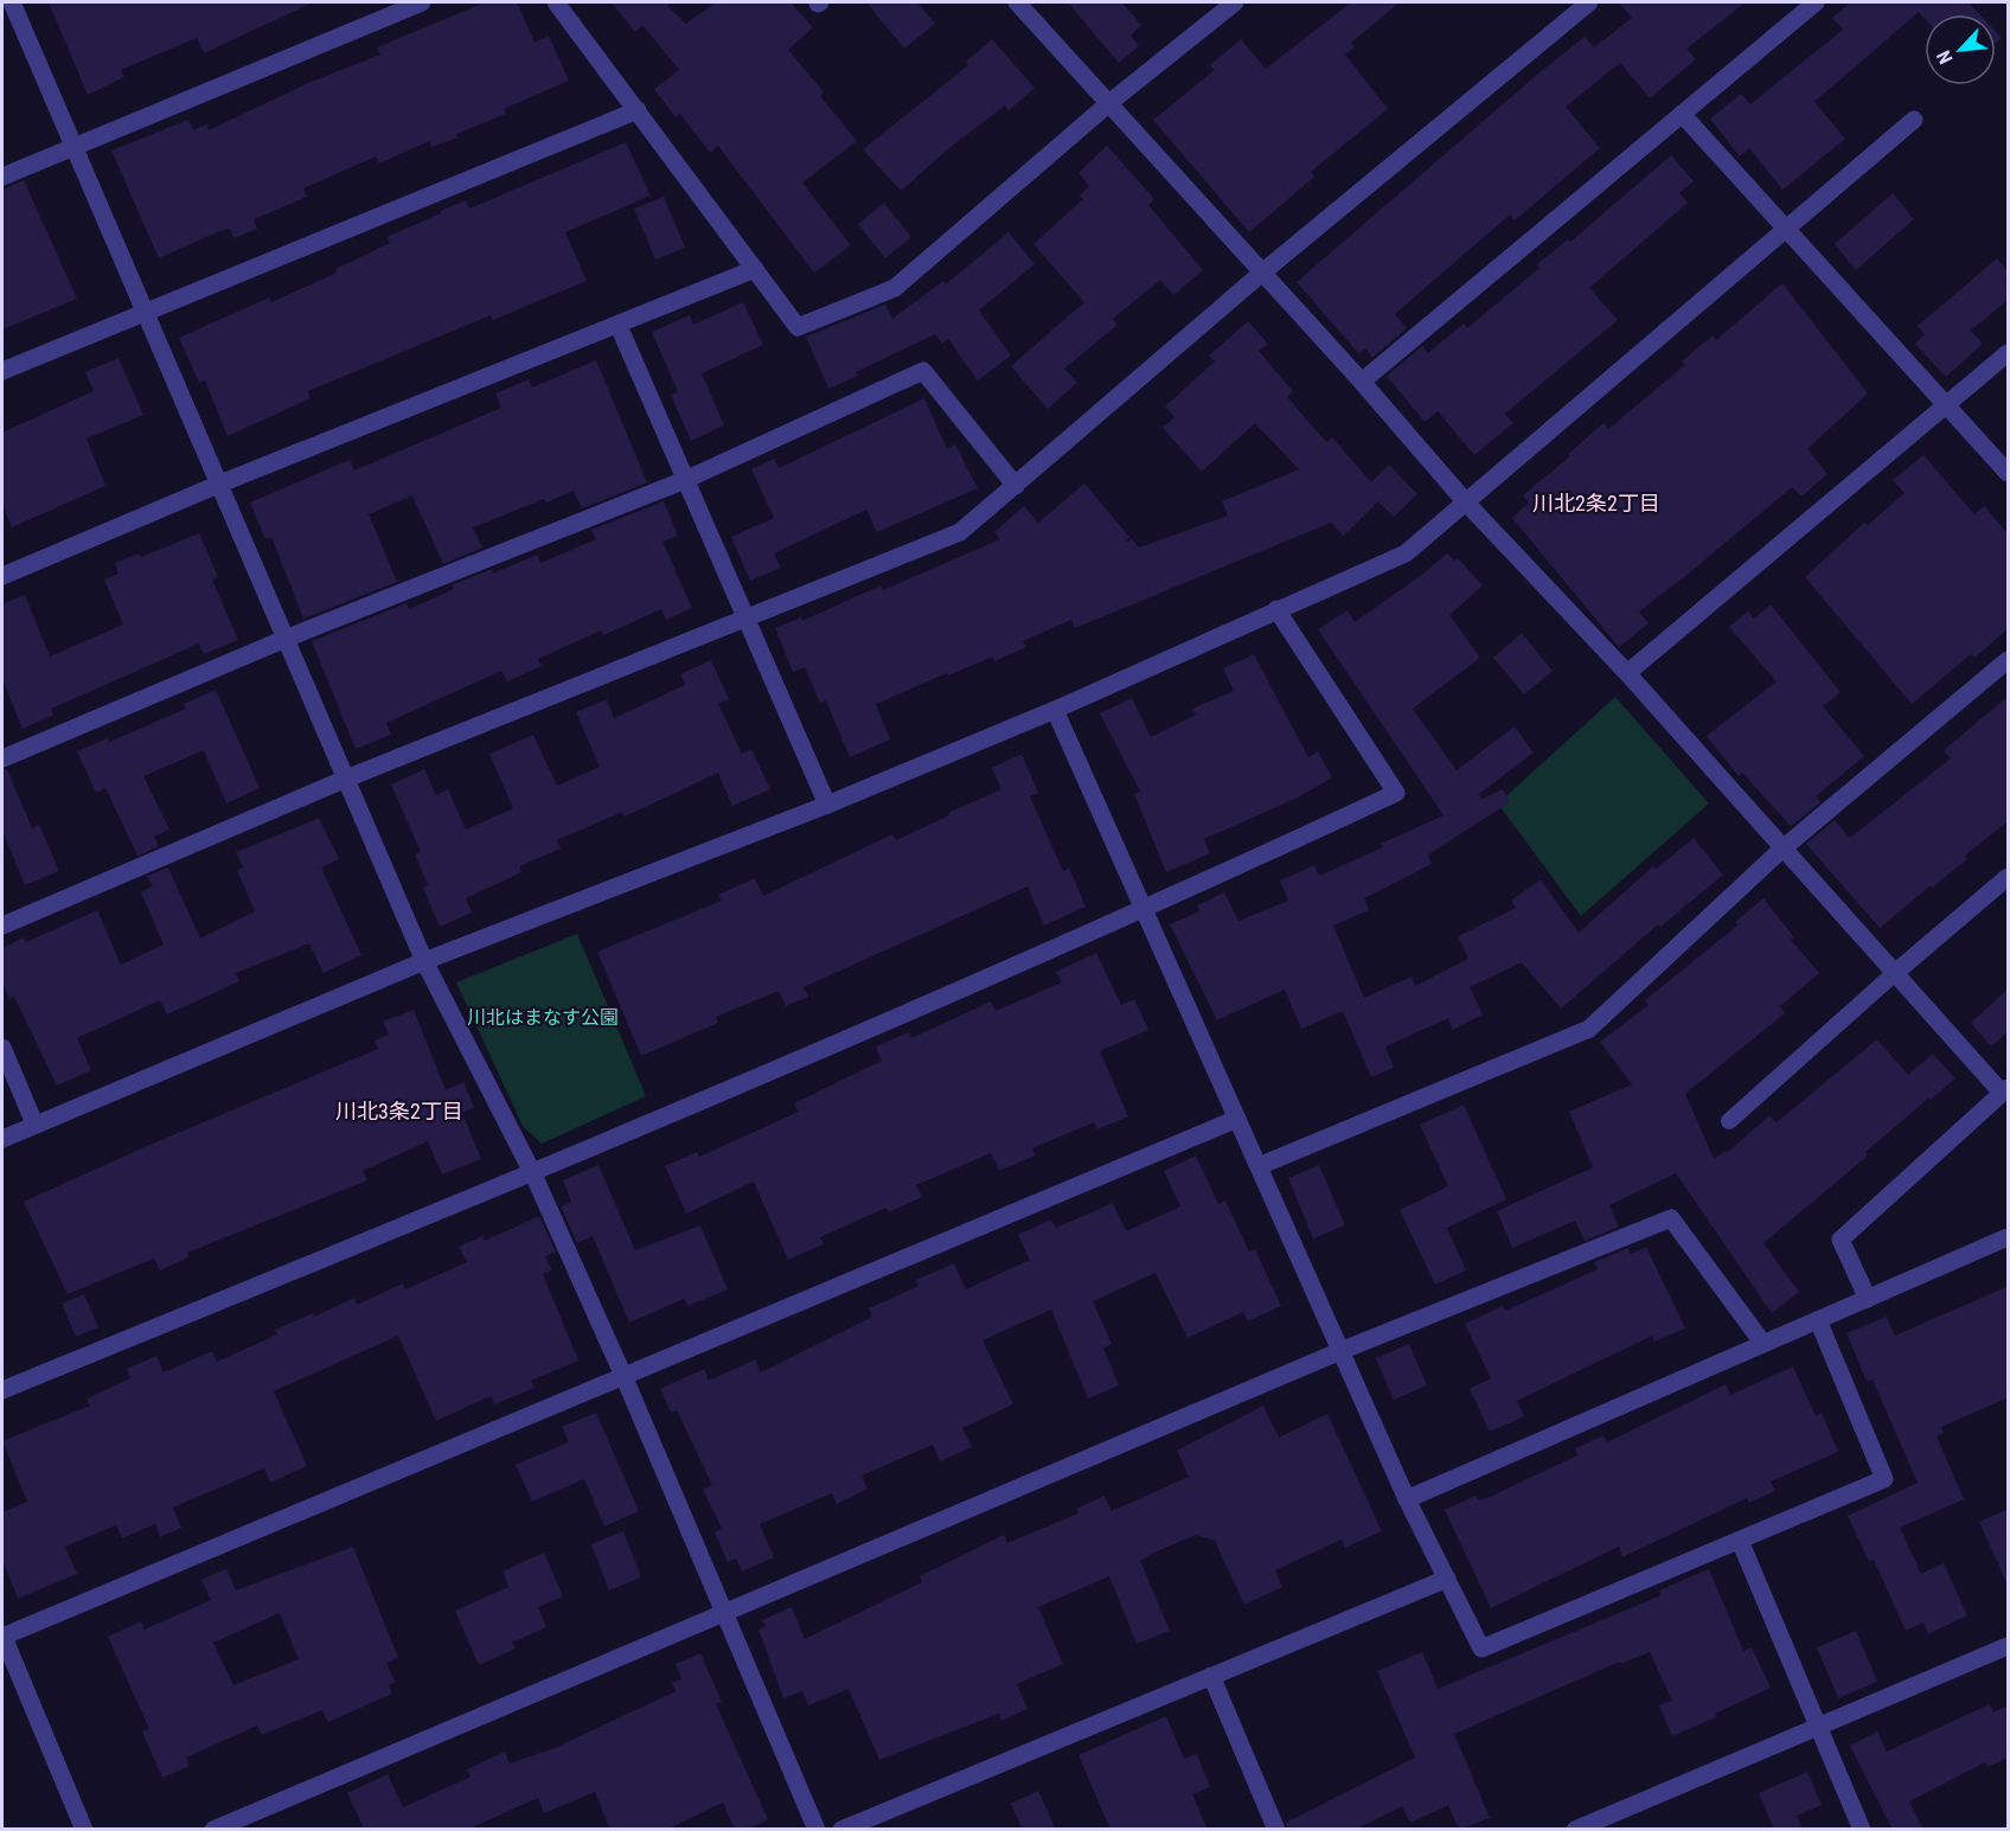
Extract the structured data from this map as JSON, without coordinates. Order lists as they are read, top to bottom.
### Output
{
  "districts": ["川北2条2丁目", "川北3条2丁目"],
  "parks": ["川北はまなす公園"],
  "north": "bottom left"
}
